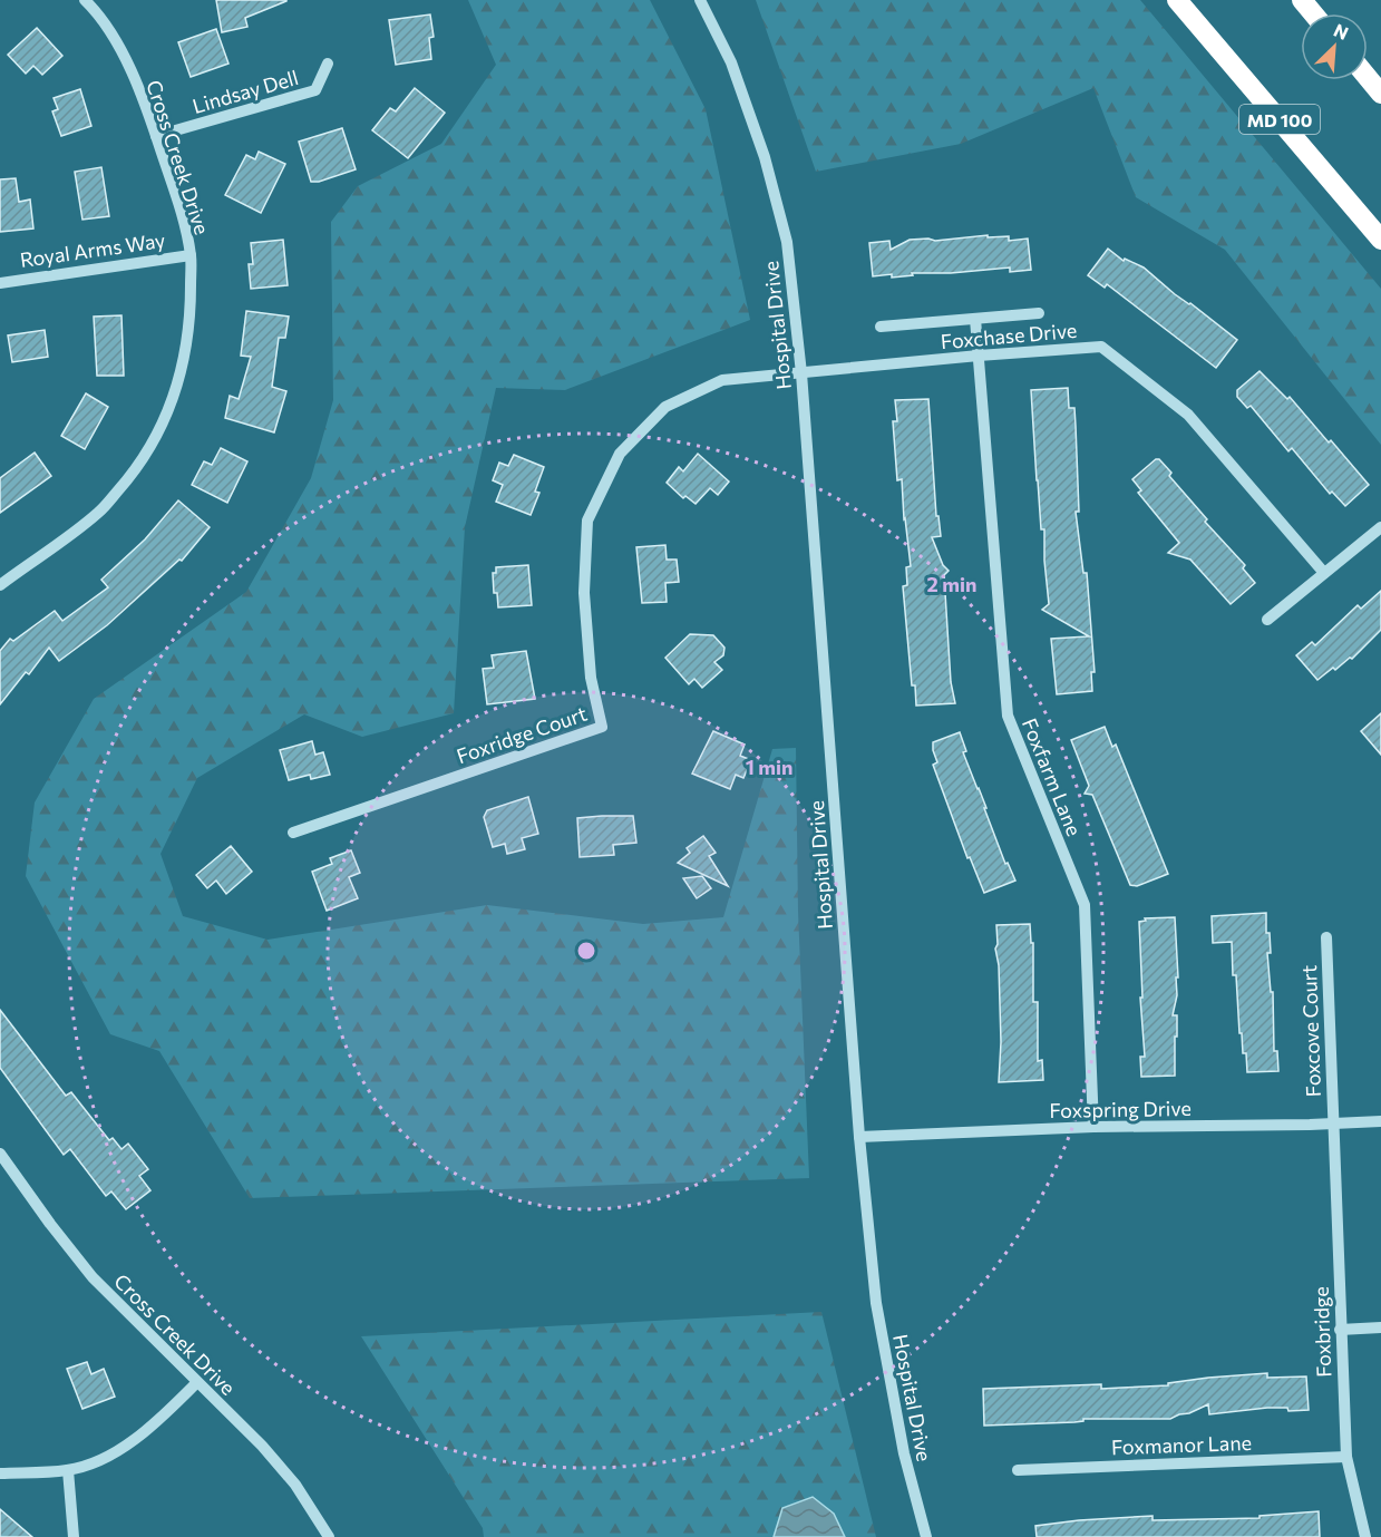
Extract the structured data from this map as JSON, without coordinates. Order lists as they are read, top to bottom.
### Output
{
  "streets": {
    "highway": ["MD 100"],
    "street": [
      "Lindsay Dell",
      "Cross Creek Drive",
      "Royal Arms Way",
      "Hospital Drive",
      "Foxchase Drive",
      "Foxridge Court",
      "Foxfarm Lane",
      "Foxcove Court",
      "Foxspring Drive",
      "Foxbridge",
      "Foxmanor Lane"
    ]
  },
  "crossings": [
    ["Lindsay Dell", "Cross Creek Drive"],
    ["Cross Creek Drive", "Royal Arms Way"],
    ["Hospital Drive", "Foxchase Drive"],
    ["Hospital Drive", "Foxridge Court"],
    ["Hospital Drive", "Foxspring Drive"],
    ["Foxchase Drive", "Foxridge Court"],
    ["Foxchase Drive", "Foxfarm Lane"],
    ["Foxfarm Lane", "Foxspring Drive"],
    ["Foxcove Court", "Foxspring Drive"],
    ["Foxcove Court", "Foxbridge"],
    ["Foxspring Drive", "Foxbridge"],
    ["Foxbridge", "Foxmanor Lane"]
  ],
  "north": "top right",
  "rings": ["2 min", "1 min"]
}
